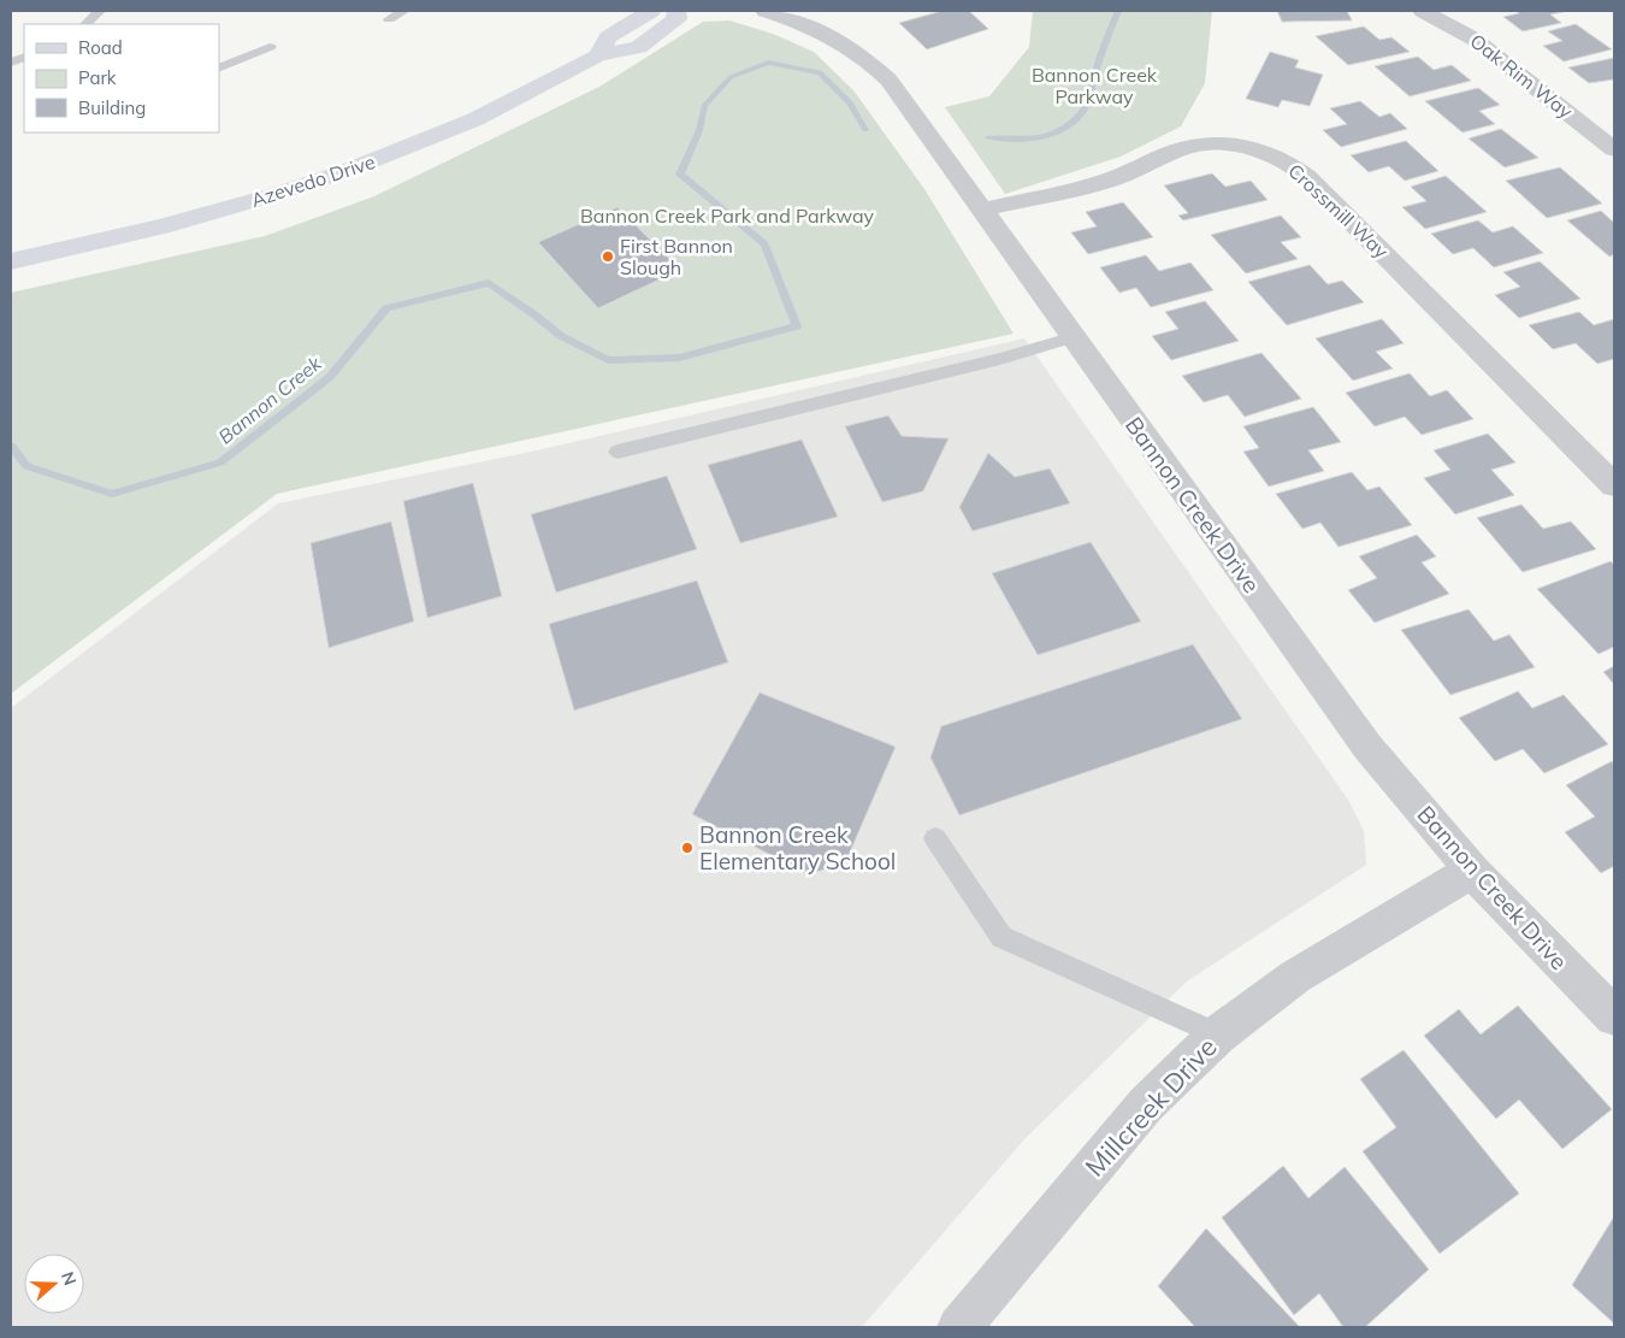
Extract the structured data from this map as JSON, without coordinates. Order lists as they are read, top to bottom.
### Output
{
  "streets": {
    "street": [
      "Oak Rim Way",
      "Azevedo Drive",
      "Crossmill Way",
      "Bannon Creek Drive",
      "Millcreek Drive"
    ]
  },
  "crossings": [
    ["Crossmill Way", "Bannon Creek Drive"],
    ["Bannon Creek Drive", "Millcreek Drive"]
  ],
  "water": ["Bannon Creek"],
  "parks": ["Bannon Creek Parkway", "Bannon Creek Park and Parkway"],
  "places": ["First Bannon Slough", "Bannon Creek Elementary School"],
  "legend": ["Road", "Park", "Building"],
  "north": "right"
}
